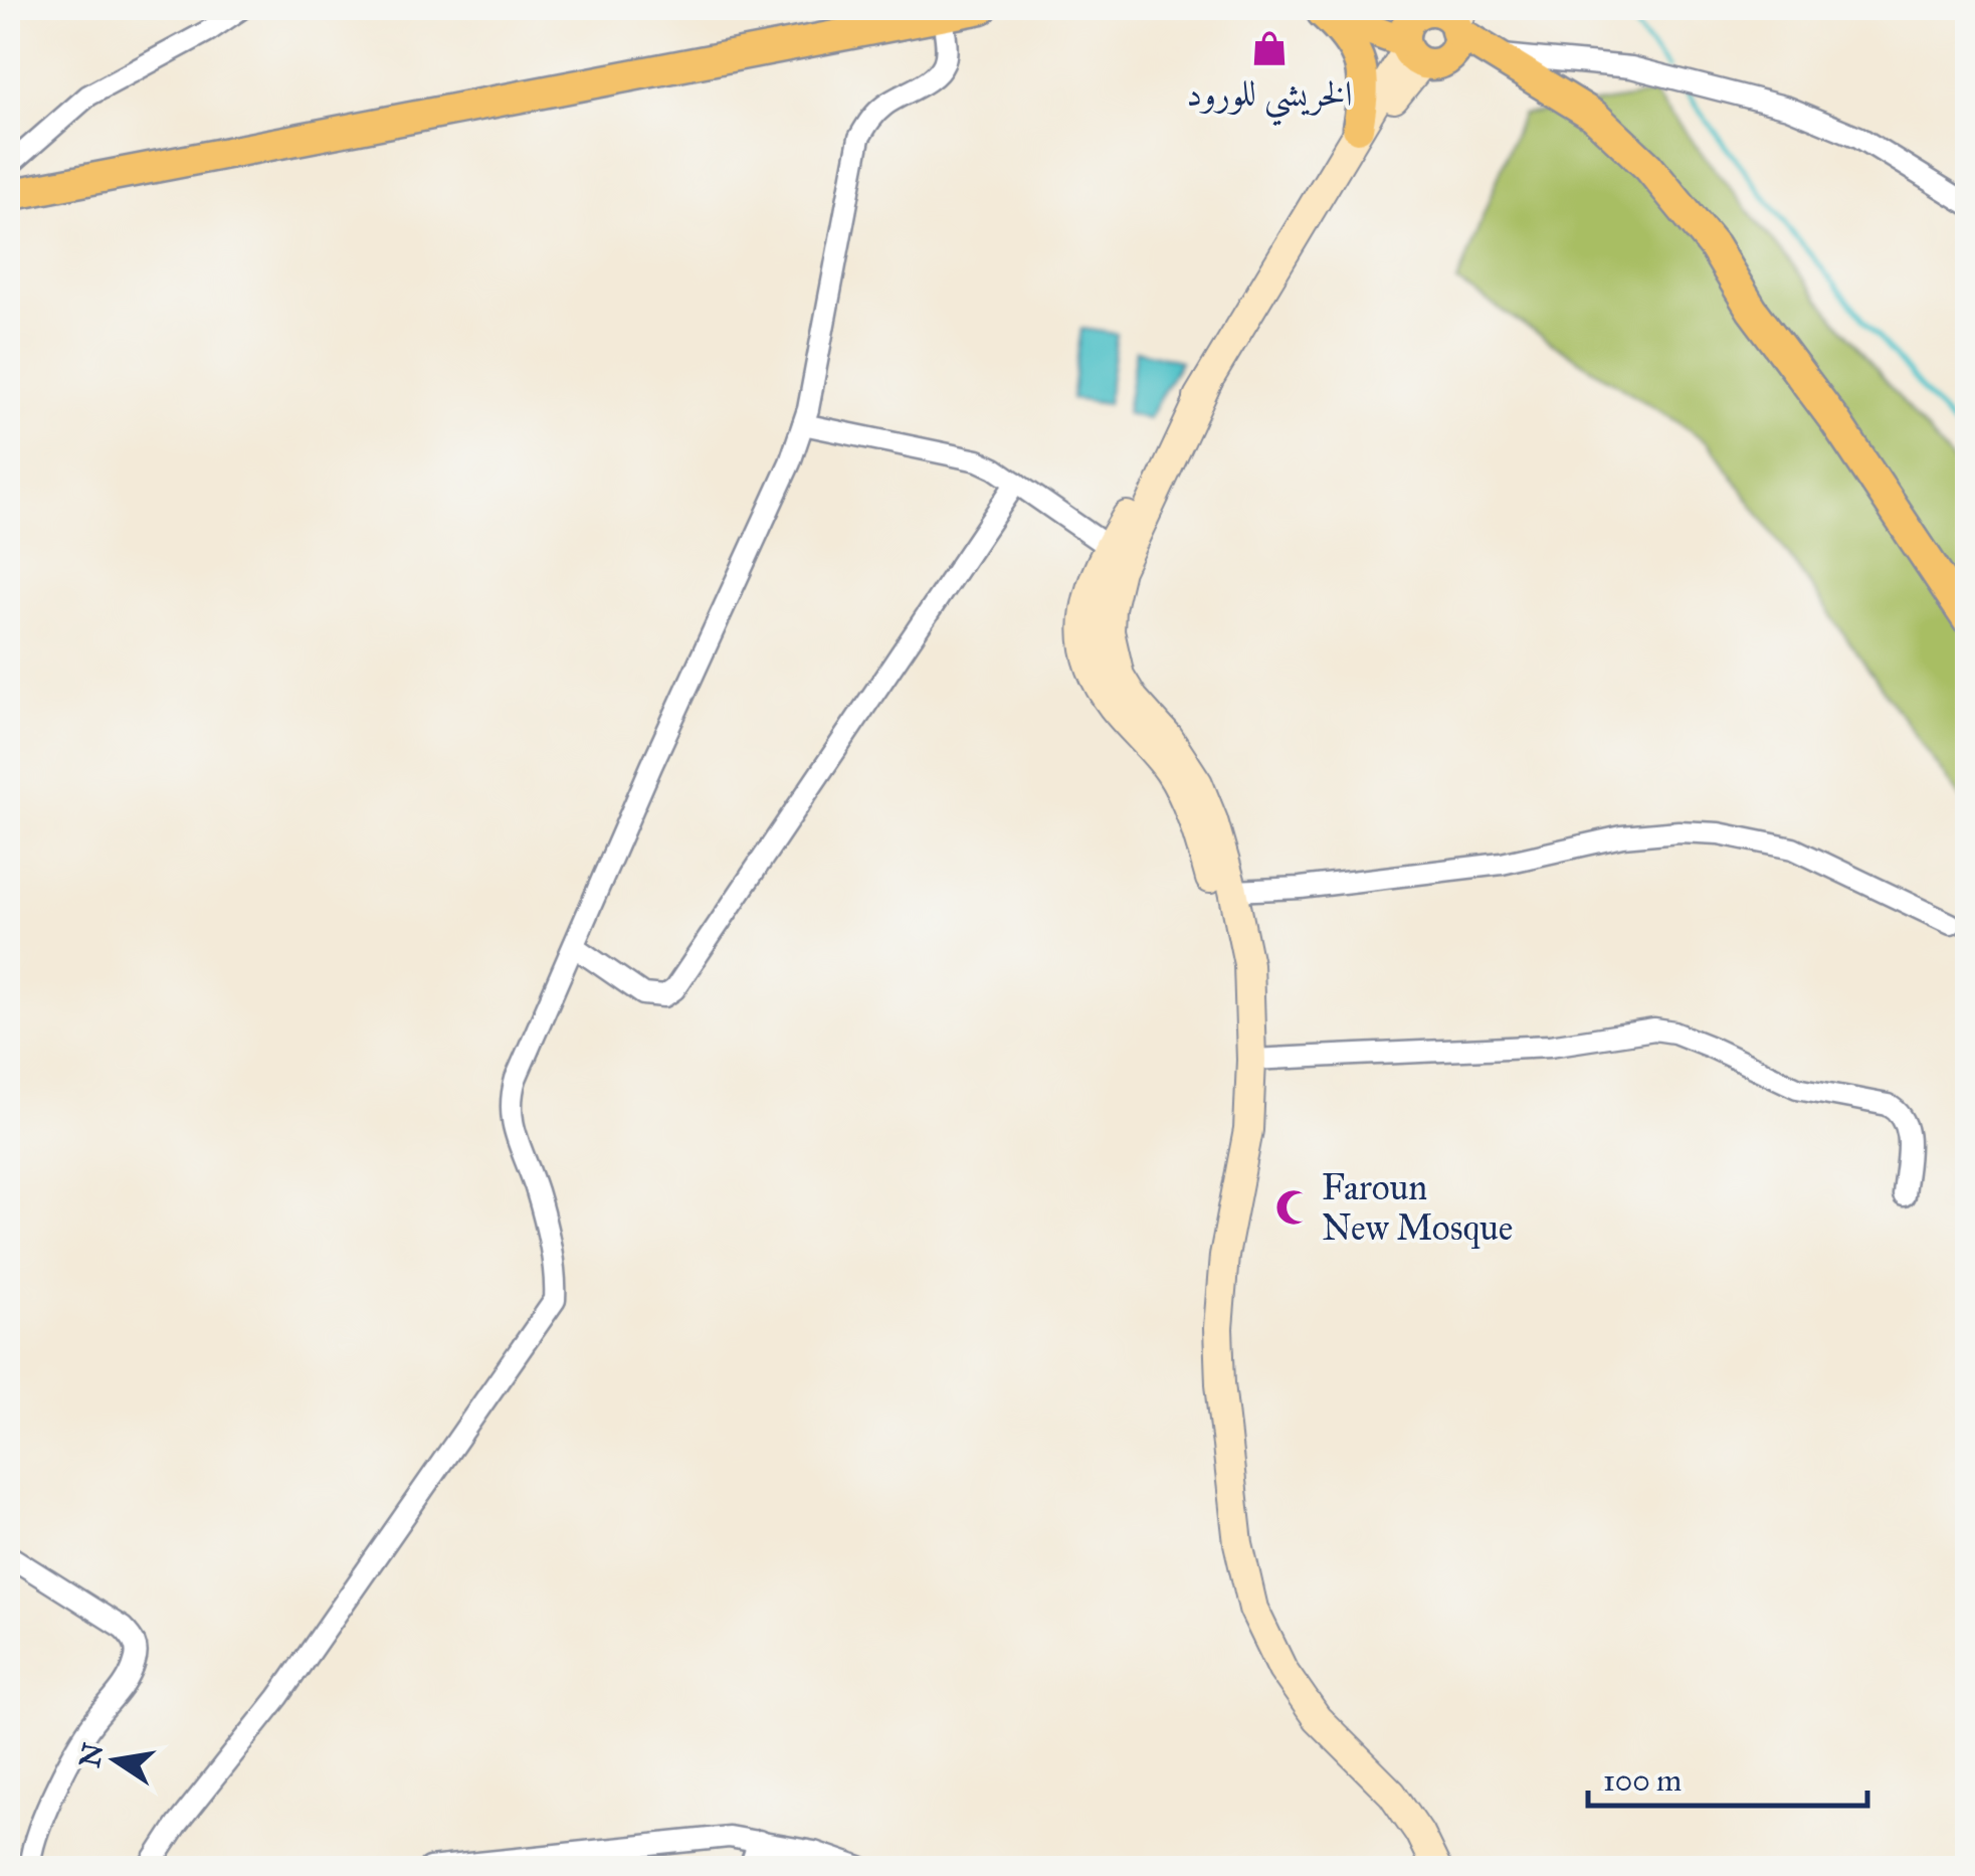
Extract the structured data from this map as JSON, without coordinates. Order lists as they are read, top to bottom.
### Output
{
  "places": {
    "shop": ["الخريشي للورود"],
    "mosque": ["Faroun New Mosque"]
  },
  "scale_bar": "100 m",
  "north": "left"
}
